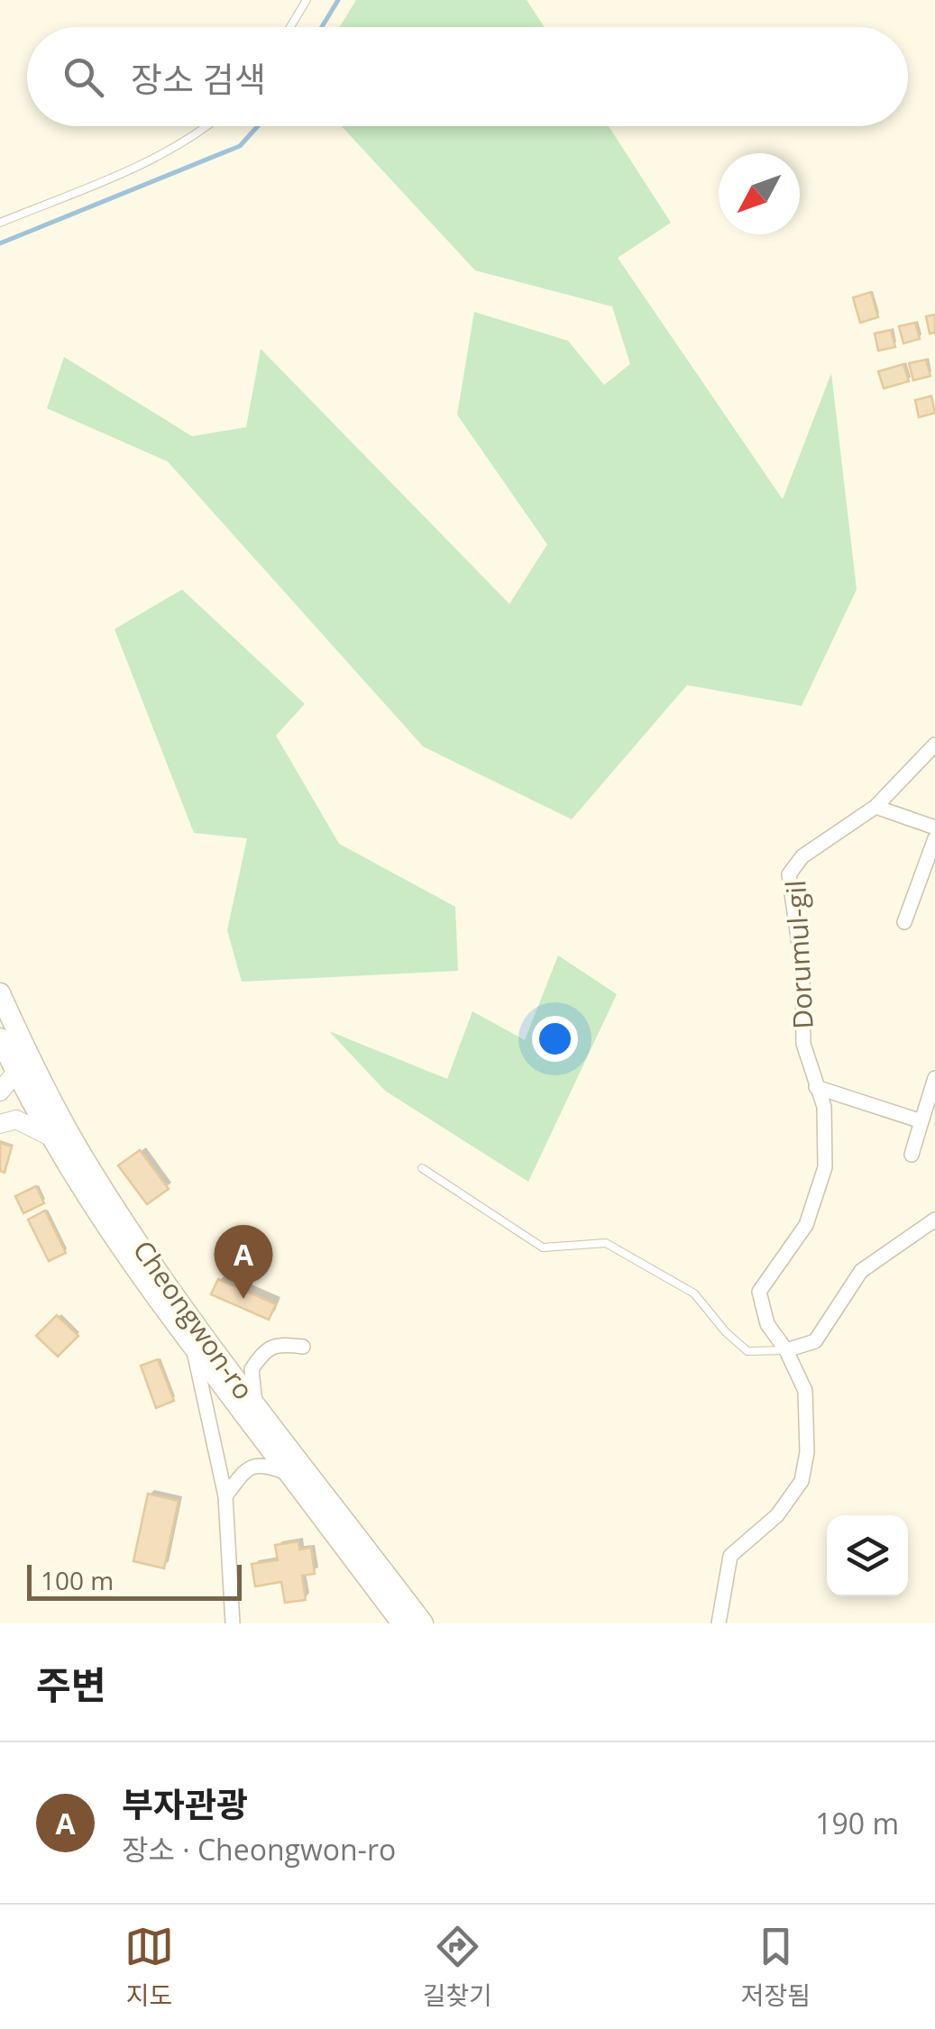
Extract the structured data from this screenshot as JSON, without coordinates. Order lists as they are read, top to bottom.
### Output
{
  "streets": {
    "main road": ["Cheongwon-ro"],
    "street": ["Dorumul-gil"]
  },
  "scale_bar": "100 m",
  "north": "bottom left",
  "page": {
    "search": "장소 검색",
    "pins": "A",
    "scale": "100 m",
    "heading": "주변",
    "list": [
      {
        "mark": "A",
        "name": "부자관광",
        "note": "장소 · Cheongwon-ro",
        "value": "190 m"
      }
    ],
    "nav": ["지도", "길찾기", "저장됨"]
  }
}
